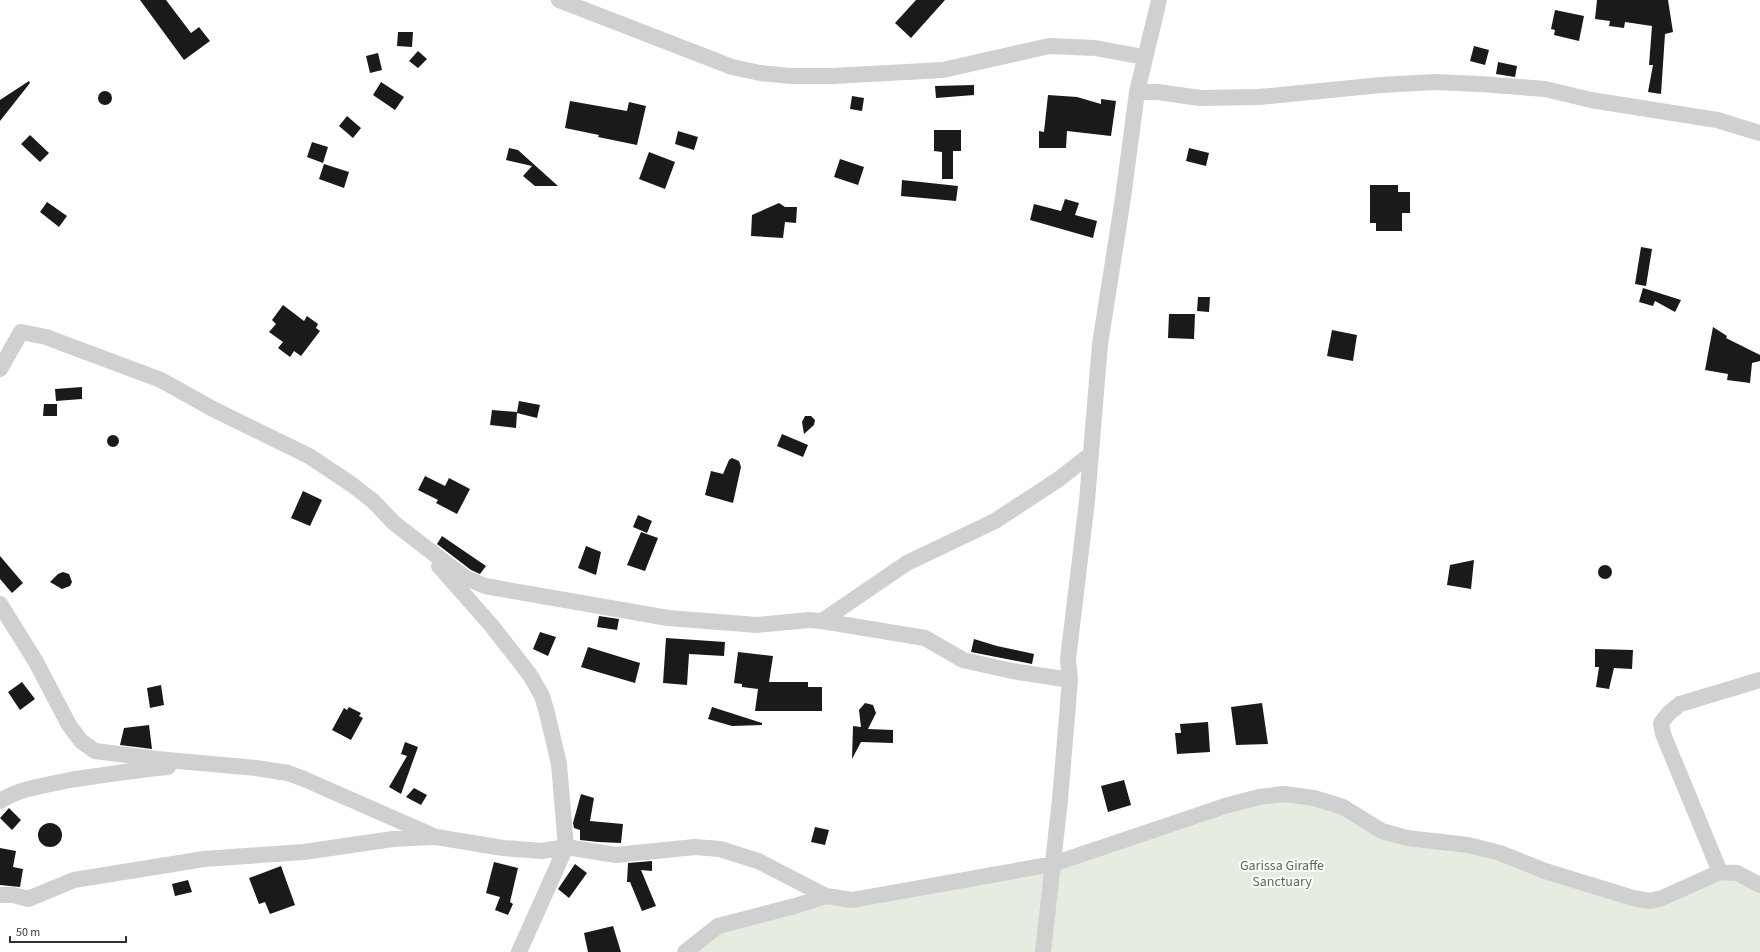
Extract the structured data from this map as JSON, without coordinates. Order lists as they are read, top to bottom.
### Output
{
  "parks": ["Garissa Giraffe Sanctuary"],
  "scale_bar": "50 m"
}
